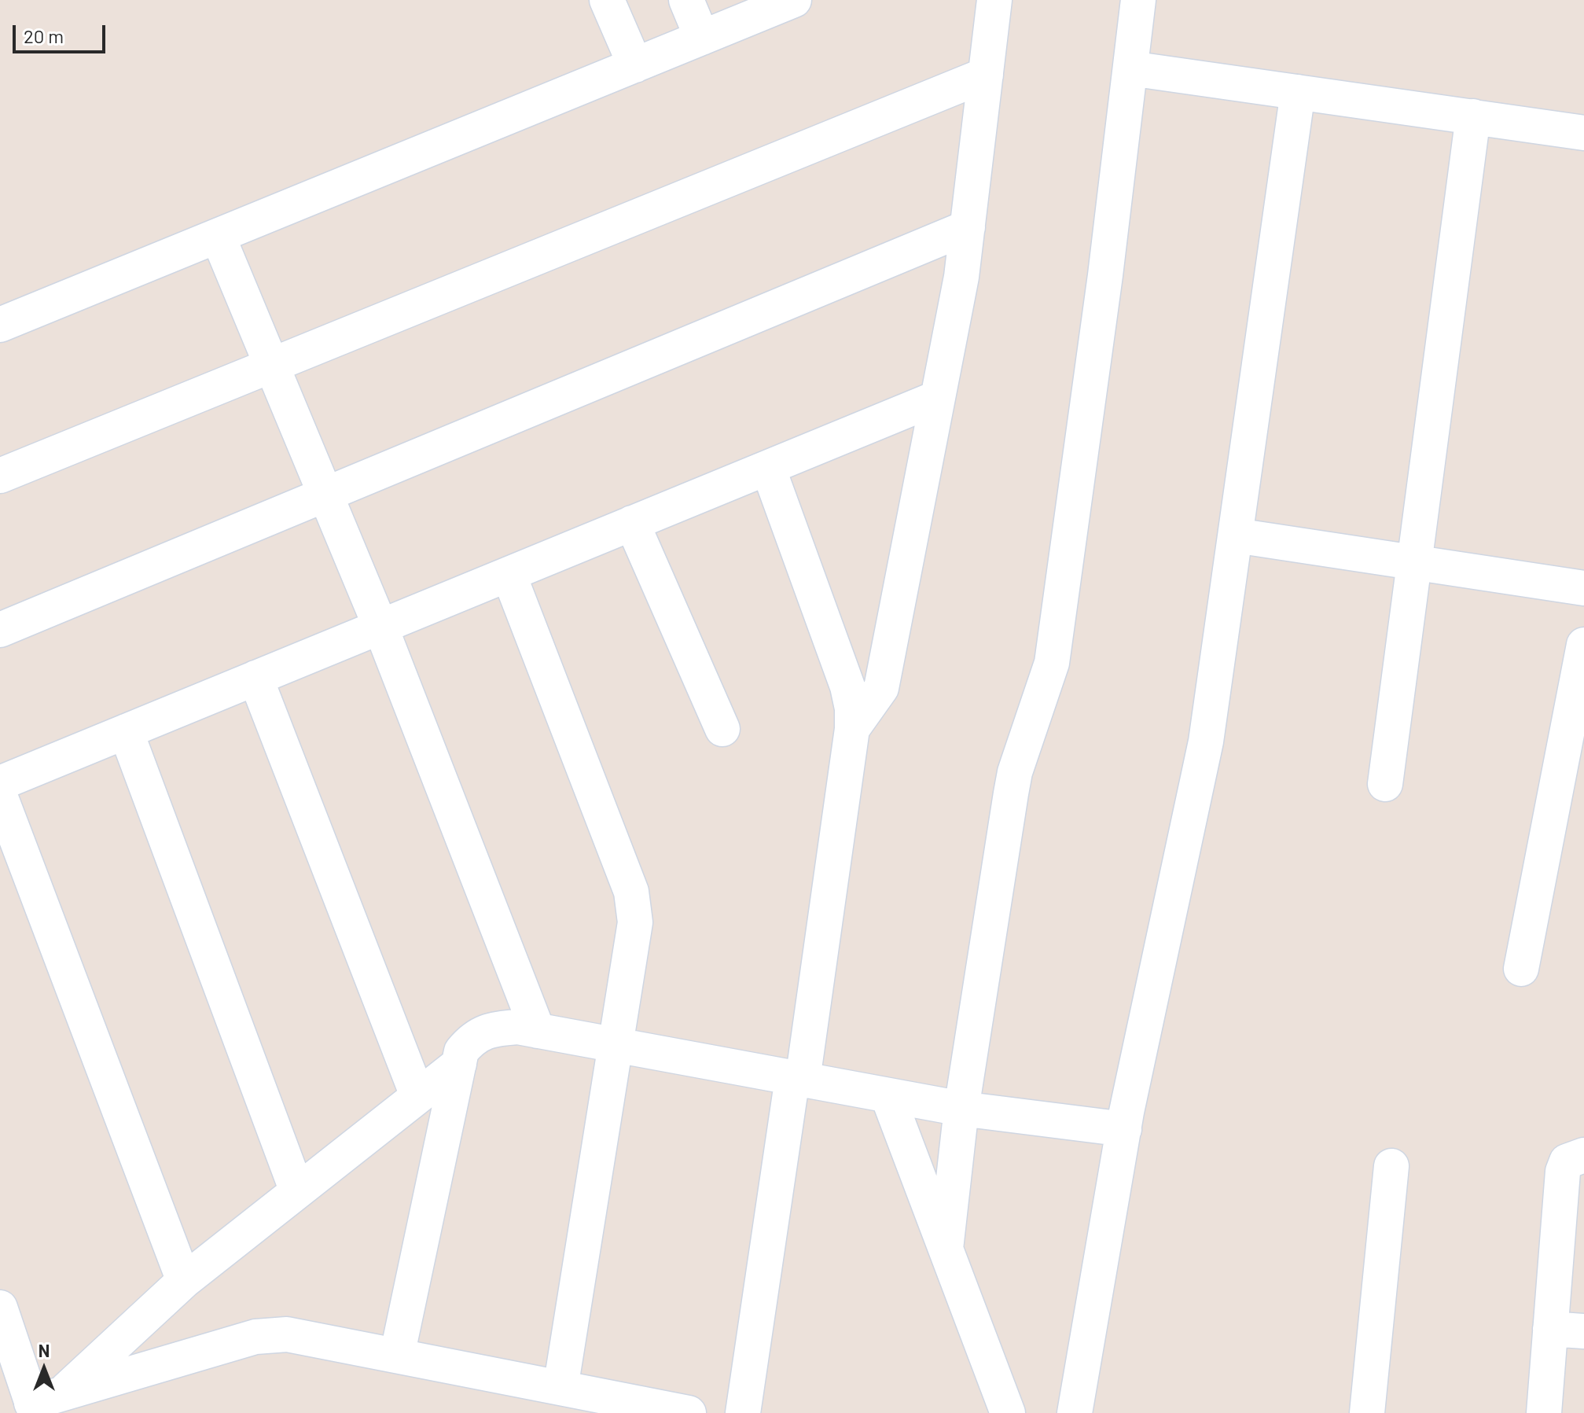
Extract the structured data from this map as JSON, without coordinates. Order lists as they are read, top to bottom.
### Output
{
  "scale_bar": "20 m",
  "north": "top"
}
